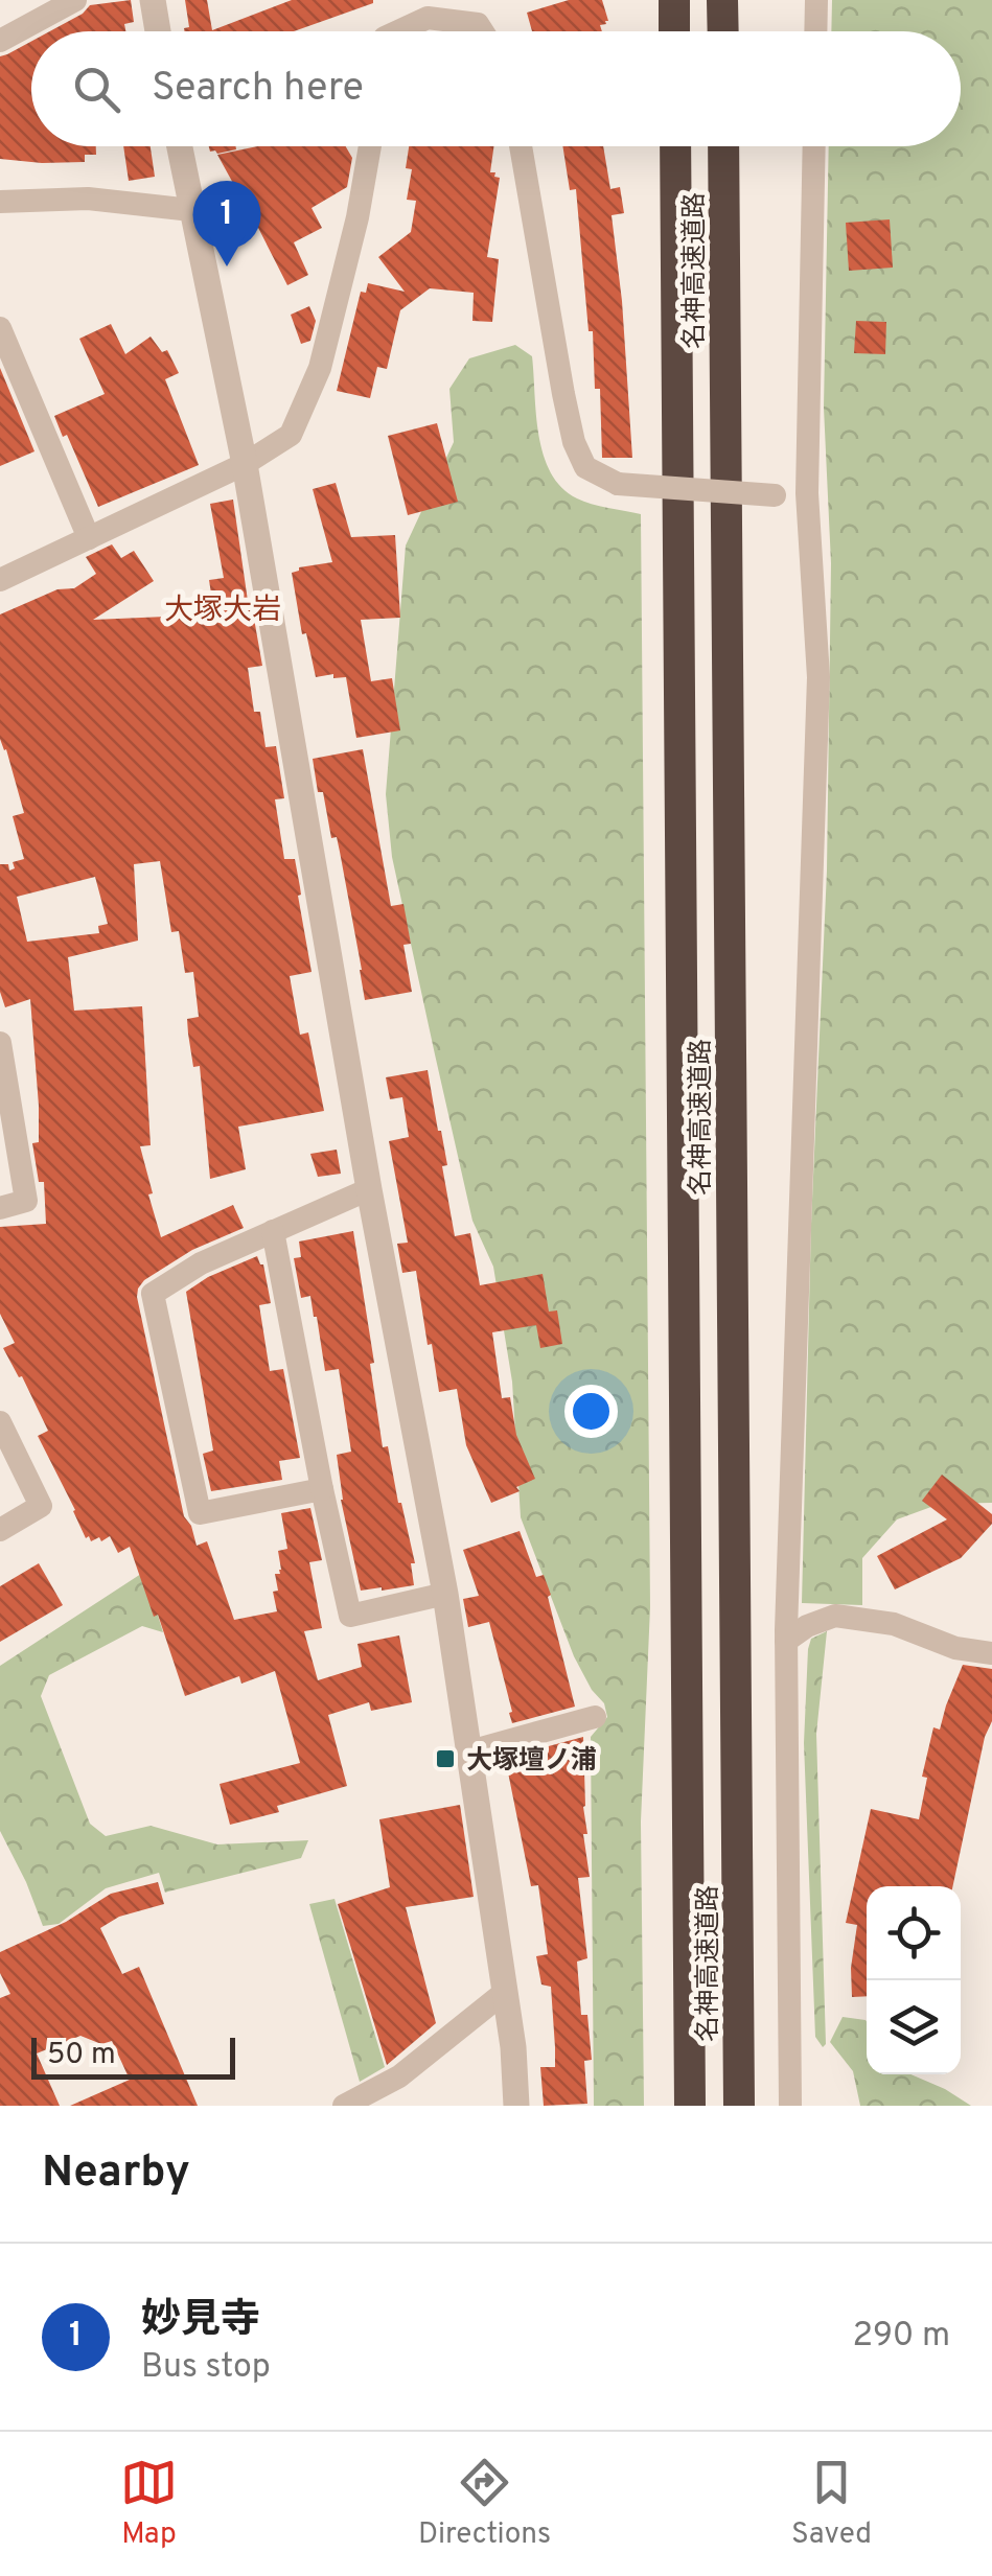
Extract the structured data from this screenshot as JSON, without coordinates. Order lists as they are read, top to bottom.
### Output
{
  "streets": {
    "highway": ["名神高速道路"]
  },
  "districts": ["大塚大岩"],
  "places": {
    "transit": ["大塚壇ノ浦"]
  },
  "scale_bar": "50 m",
  "page": {
    "search": "Search here",
    "pins": "1",
    "scale": "50 m",
    "heading": "Nearby",
    "list": [
      {
        "mark": "1",
        "name": "妙見寺",
        "note": "Bus stop",
        "value": "290 m"
      }
    ],
    "nav": ["Map", "Directions", "Saved"]
  }
}
